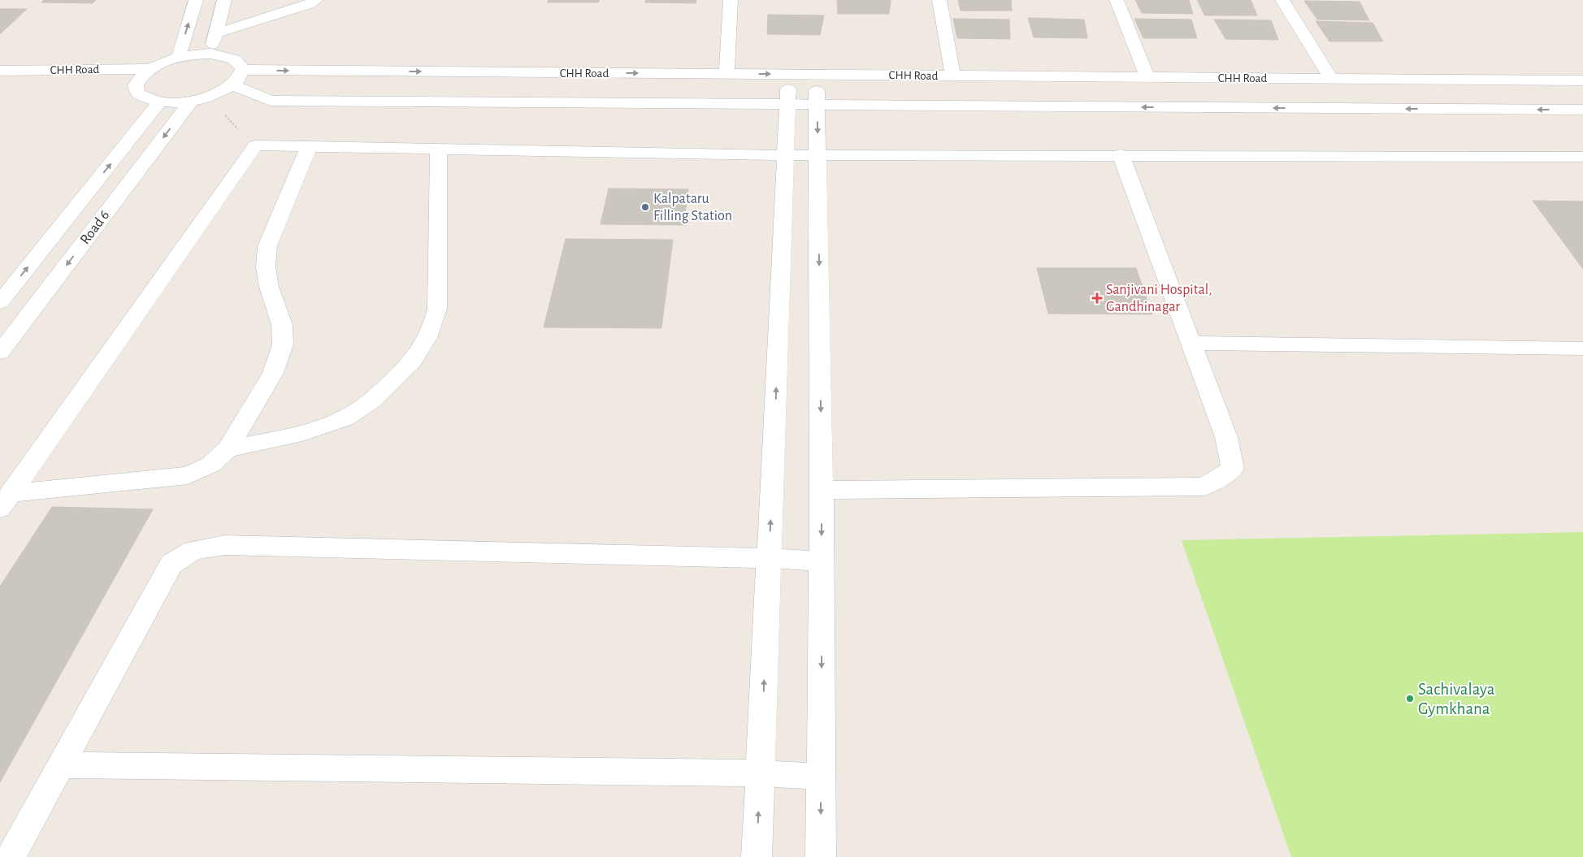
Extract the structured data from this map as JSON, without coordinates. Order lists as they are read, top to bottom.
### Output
{
  "streets": {
    "street": ["CHH Road", "Road 6"]
  },
  "places": {
    "other": ["Kalpataru Filling Station", "Sachivalaya Gymkhana"],
    "health": ["Sanjivani Hospital, Gandhinagar"]
  }
}
